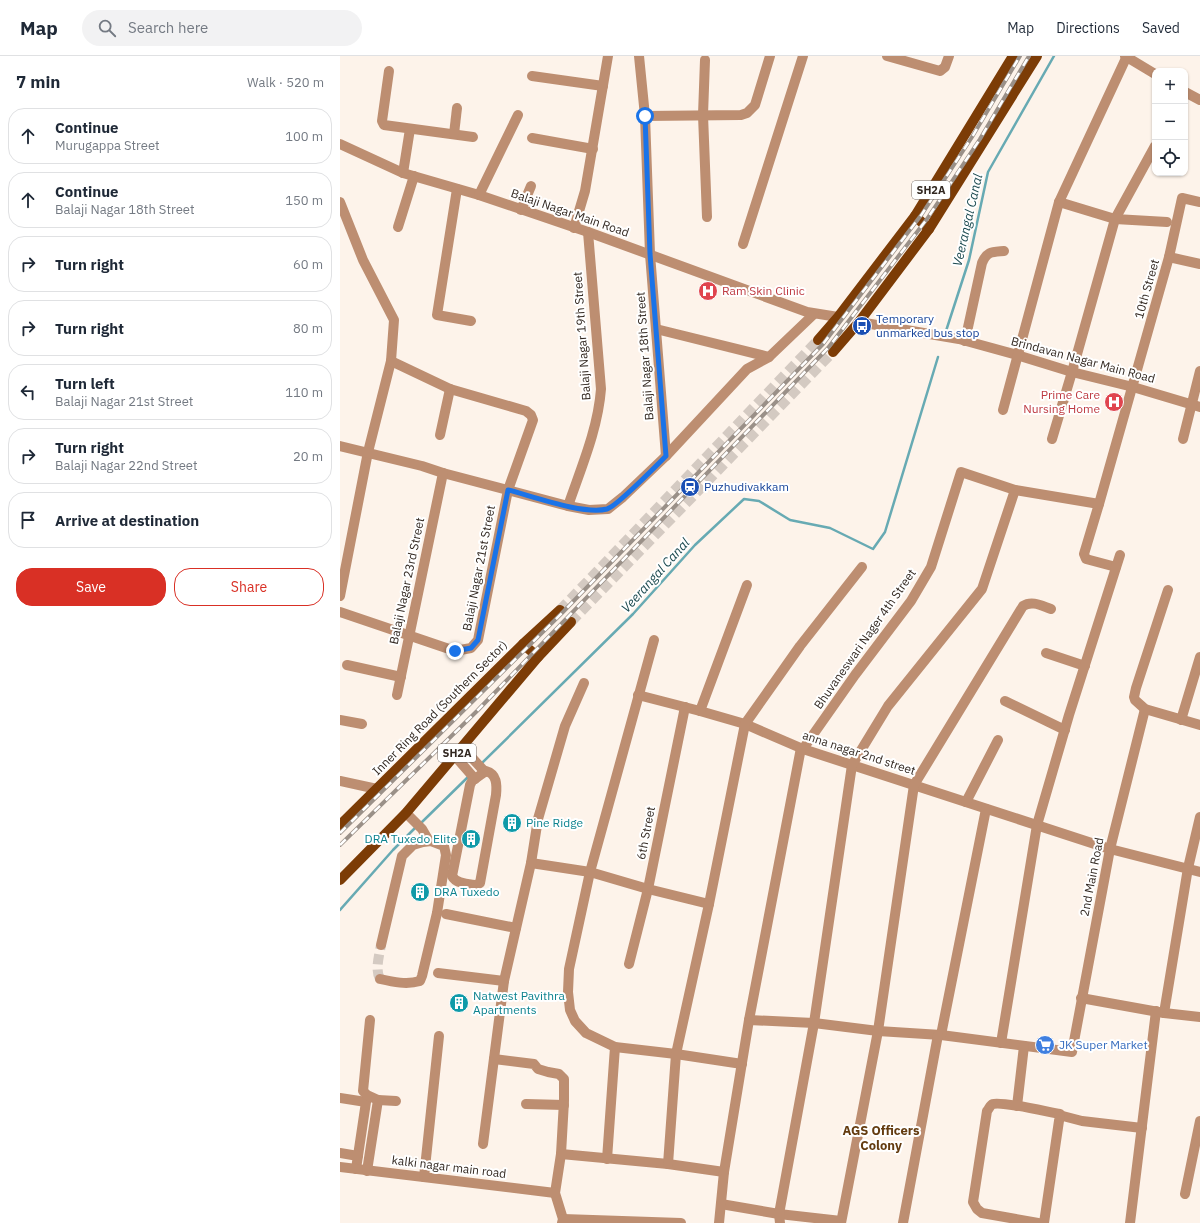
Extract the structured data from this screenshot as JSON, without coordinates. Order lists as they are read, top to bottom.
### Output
{
  "streets": {
    "main road": ["SH2A", "Inner Ring Road (Southern Sector)"],
    "street": [
      "Balaji Nagar Main Road",
      "10th Street",
      "Balaji Nagar 19th Street",
      "Balaji Nagar 18th Street",
      "Brindavan Nagar Main Road",
      "Balaji Nagar 21st Street",
      "Balaji Nagar 23rd Street",
      "Bhuvaneswari Nager 4th Street",
      "anna nagar 2nd street",
      "6th Street",
      "2nd Main Road",
      "kalki nagar main road"
    ]
  },
  "crossings": [
    ["SH2A", "Balaji Nagar Main Road"],
    ["Balaji Nagar Main Road", "Balaji Nagar 19th Street"],
    ["Balaji Nagar Main Road", "Balaji Nagar 18th Street"],
    ["10th Street", "Brindavan Nagar Main Road"],
    ["Balaji Nagar 21st Street", "Balaji Nagar 23rd Street"],
    ["Bhuvaneswari Nager 4th Street", "anna nagar 2nd street"],
    ["anna nagar 2nd street", "6th Street"],
    ["anna nagar 2nd street", "2nd Main Road"]
  ],
  "districts": ["AGS Officers Colony"],
  "water": ["Veerangal Canal"],
  "places": {
    "hospital": ["Ram Skin Clinic", "Prime Care Nursing Home"],
    "bus stop": ["Temporary unmarked bus stop"],
    "station": ["Puzhudivakkam"],
    "building": [
      "Pine Ridge",
      "DRA Tuxedo Elite",
      "DRA Tuxedo",
      "Natwest Pavithra Apartments"
    ],
    "supermarket": ["JK Super Market"]
  },
  "page": {
    "header": "Map",
    "search": "Search here",
    "nav": ["Map", "Directions", "Saved"],
    "heading": ["7 min", "Walk · 520 m"],
    "map_buttons": ["+", "−"],
    "list": [
      ["Continue", "Murugappa Street", "100 m"],
      ["Continue", "Balaji Nagar 18th Street", "150 m"],
      ["Turn right", "60 m"],
      ["Turn right", "80 m"],
      ["Turn left", "Balaji Nagar 21st Street", "110 m"],
      ["Turn right", "Balaji Nagar 22nd Street", "20 m"],
      "Arrive at destination"
    ],
    "buttons": ["Save", "Share"]
  }
}
